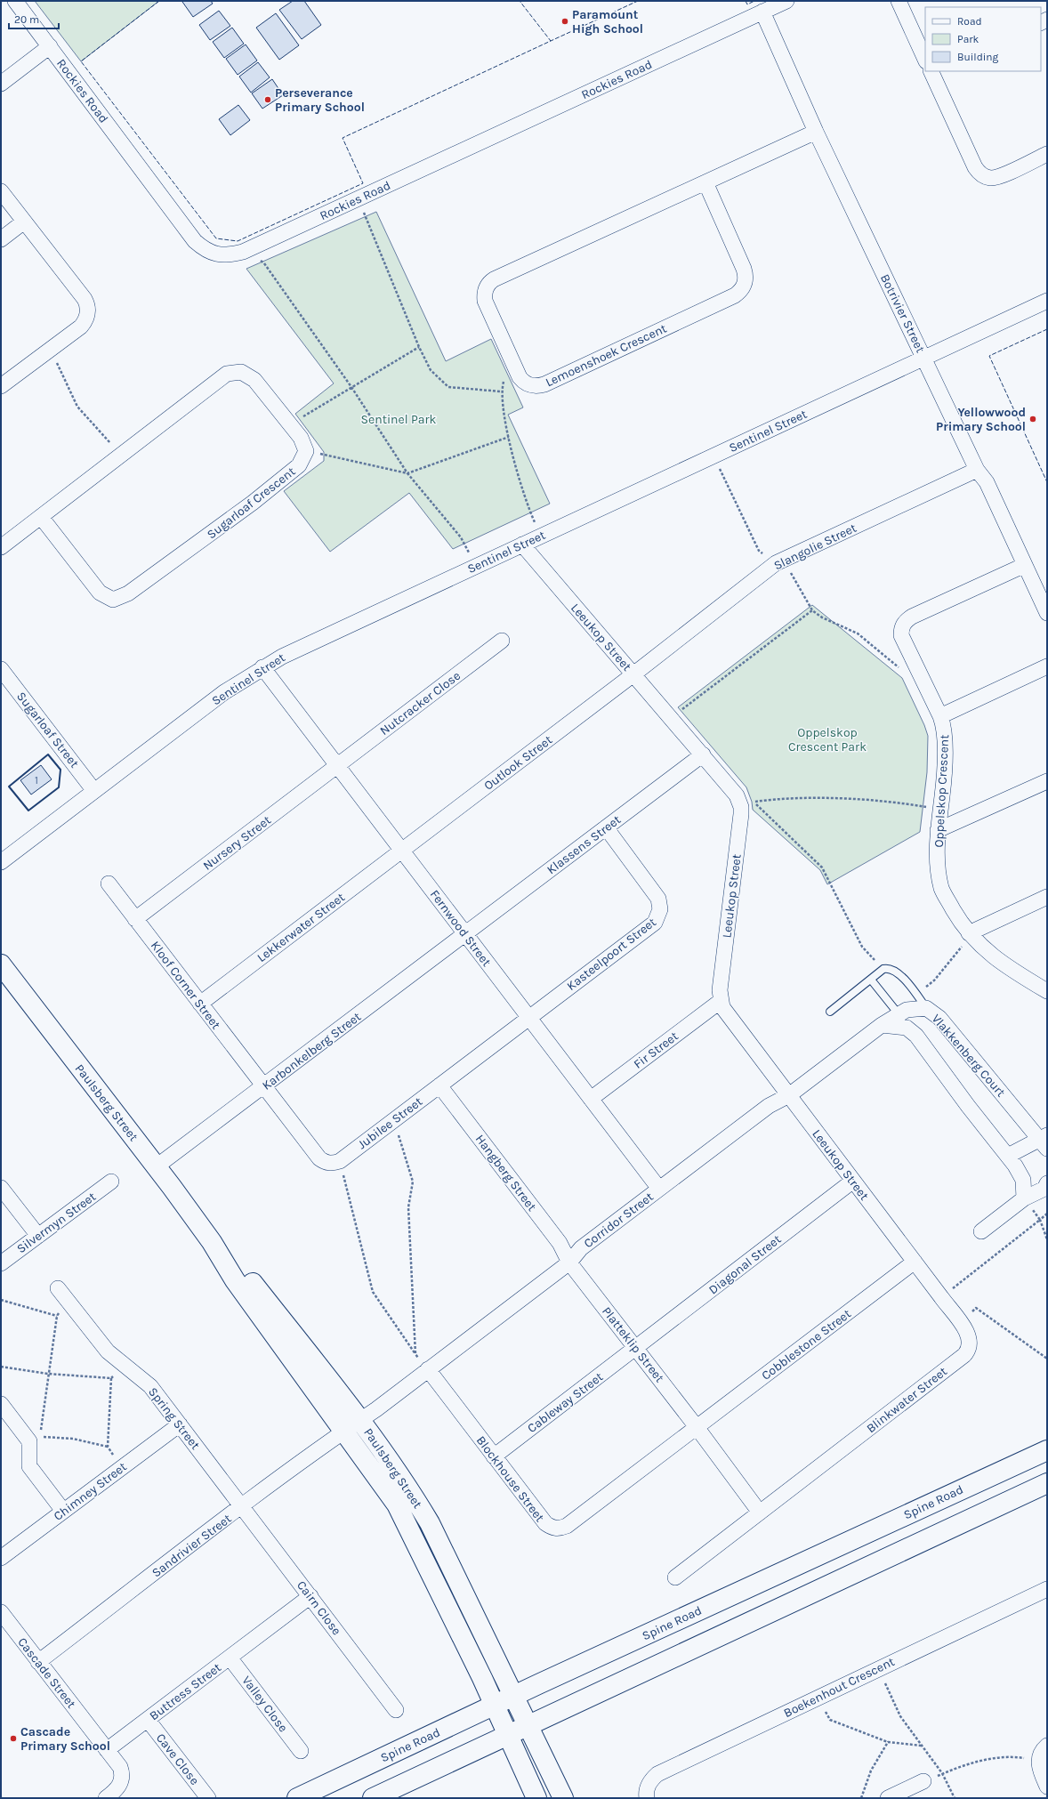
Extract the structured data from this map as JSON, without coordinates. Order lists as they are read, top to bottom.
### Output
{
  "streets": {
    "street": [
      "Rockies Road",
      "Botrivier Street",
      "Lemoenshoek Crescent",
      "Sentinel Street",
      "Sugarloaf Crescent",
      "Slangolie Street",
      "Leeukop Street",
      "Nutcracker Close",
      "Sugarloaf Street",
      "Outlook Street",
      "Oppelskop Crescent",
      "Nursery Street",
      "Klassens Street",
      "Lekkerwater Street",
      "Fernwood Street",
      "Kasteelpoort Street",
      "Kloof Corner Street",
      "Fir Street",
      "Karbonkelberg Street",
      "Vlakkenberg Court",
      "Paulsberg Street",
      "Jubilee Street",
      "Hangberg Street",
      "Corridor Street",
      "Silvermyn Street",
      "Diagonal Street",
      "Platteklip Street",
      "Cobblestone Street",
      "Blinkwater Street",
      "Cableway Street",
      "Spring Street",
      "Blockhouse Street",
      "Chimney Street",
      "Spine Road",
      "Sandrivier Street",
      "Cairn Close",
      "Cascade Street",
      "Boekenhout Crescent",
      "Buttress Street",
      "Valley Close",
      "Cave Close"
    ]
  },
  "crossings": [
    ["Rockies Road", "Botrivier Street"],
    ["Botrivier Street", "Lemoenshoek Crescent"],
    ["Botrivier Street", "Sentinel Street"],
    ["Botrivier Street", "Slangolie Street"],
    ["Botrivier Street", "Oppelskop Crescent"],
    ["Sentinel Street", "Leeukop Street"],
    ["Sentinel Street", "Sugarloaf Street"],
    ["Sentinel Street", "Fernwood Street"],
    ["Slangolie Street", "Leeukop Street"],
    ["Slangolie Street", "Outlook Street"],
    ["Leeukop Street", "Outlook Street"],
    ["Leeukop Street", "Klassens Street"],
    ["Leeukop Street", "Fir Street"],
    ["Leeukop Street", "Corridor Street"],
    ["Leeukop Street", "Diagonal Street"],
    ["Leeukop Street", "Cobblestone Street"],
    ["Leeukop Street", "Blinkwater Street"],
    ["Nutcracker Close", "Nursery Street"],
    ["Nutcracker Close", "Fernwood Street"],
    ["Outlook Street", "Lekkerwater Street"],
    ["Outlook Street", "Fernwood Street"],
    ["Nursery Street", "Fernwood Street"],
    ["Nursery Street", "Kloof Corner Street"],
    ["Klassens Street", "Fernwood Street"],
    ["Klassens Street", "Kasteelpoort Street"],
    ["Klassens Street", "Karbonkelberg Street"],
    ["Lekkerwater Street", "Fernwood Street"],
    ["Lekkerwater Street", "Kloof Corner Street"],
    ["Fernwood Street", "Kasteelpoort Street"],
    ["Fernwood Street", "Fir Street"],
    ["Fernwood Street", "Karbonkelberg Street"],
    ["Fernwood Street", "Jubilee Street"],
    ["Fernwood Street", "Corridor Street"],
    ["Kasteelpoort Street", "Jubilee Street"],
    ["Kloof Corner Street", "Karbonkelberg Street"],
    ["Karbonkelberg Street", "Paulsberg Street"],
    ["Vlakkenberg Court", "Corridor Street"],
    ["Paulsberg Street", "Corridor Street"],
    ["Paulsberg Street", "Spine Road"],
    ["Paulsberg Street", "Sandrivier Street"],
    ["Jubilee Street", "Hangberg Street"],
    ["Hangberg Street", "Corridor Street"],
    ["Hangberg Street", "Platteklip Street"],
    ["Corridor Street", "Platteklip Street"],
    ["Corridor Street", "Blockhouse Street"],
    ["Corridor Street", "Sandrivier Street"],
    ["Diagonal Street", "Platteklip Street"],
    ["Diagonal Street", "Cableway Street"],
    ["Platteklip Street", "Cobblestone Street"],
    ["Platteklip Street", "Cableway Street"],
    ["Platteklip Street", "Blockhouse Street"],
    ["Cobblestone Street", "Blinkwater Street"],
    ["Cobblestone Street", "Blockhouse Street"],
    ["Cableway Street", "Blockhouse Street"],
    ["Spring Street", "Chimney Street"],
    ["Spring Street", "Sandrivier Street"],
    ["Spring Street", "Cairn Close"],
    ["Sandrivier Street", "Cairn Close"],
    ["Sandrivier Street", "Cascade Street"],
    ["Cairn Close", "Buttress Street"],
    ["Cascade Street", "Buttress Street"],
    ["Buttress Street", "Valley Close"],
    ["Buttress Street", "Cave Close"]
  ],
  "parks": ["Sentinel Park", "Oppelskop Crescent Park"],
  "places": [
    "Paramount High School",
    "Perseverance Primary School",
    "Yellowwood Primary School",
    "Cascade Primary School"
  ],
  "house_numbers": ["1"],
  "legend": ["Road", "Park", "Building"],
  "scale_bar": "20 m"
}
